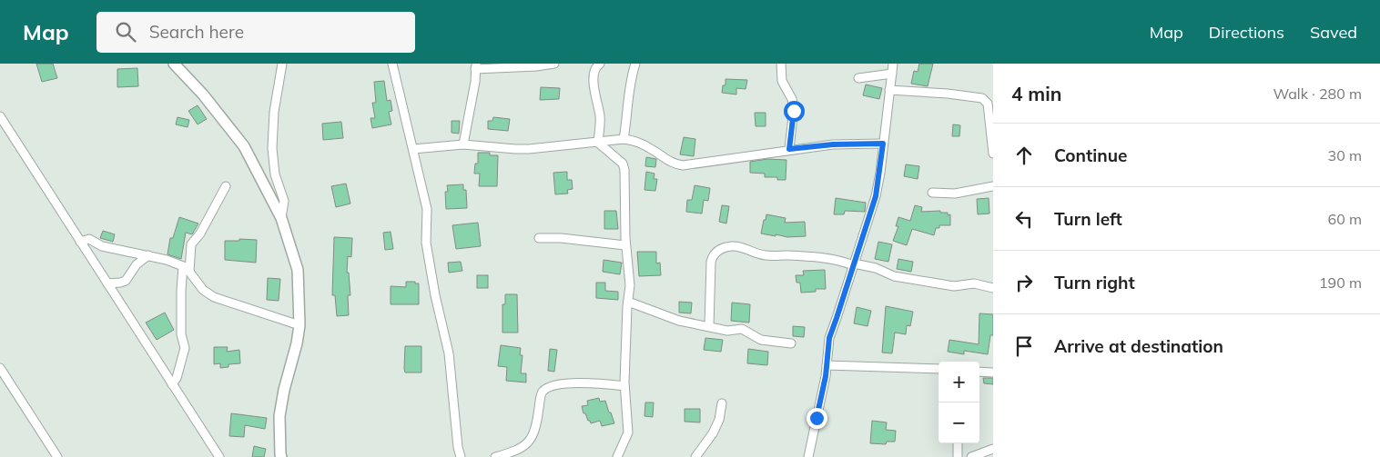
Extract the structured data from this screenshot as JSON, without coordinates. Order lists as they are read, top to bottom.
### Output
{
  "page": {
    "header": "Map",
    "search": "Search here",
    "nav": ["Map", "Directions", "Saved"],
    "heading": ["4 min", "Walk · 280 m"],
    "list": [
      ["Continue", "30 m"],
      ["Turn left", "60 m"],
      ["Turn right", "190 m"],
      "Arrive at destination"
    ],
    "map_buttons": ["+", "−"]
  }
}
